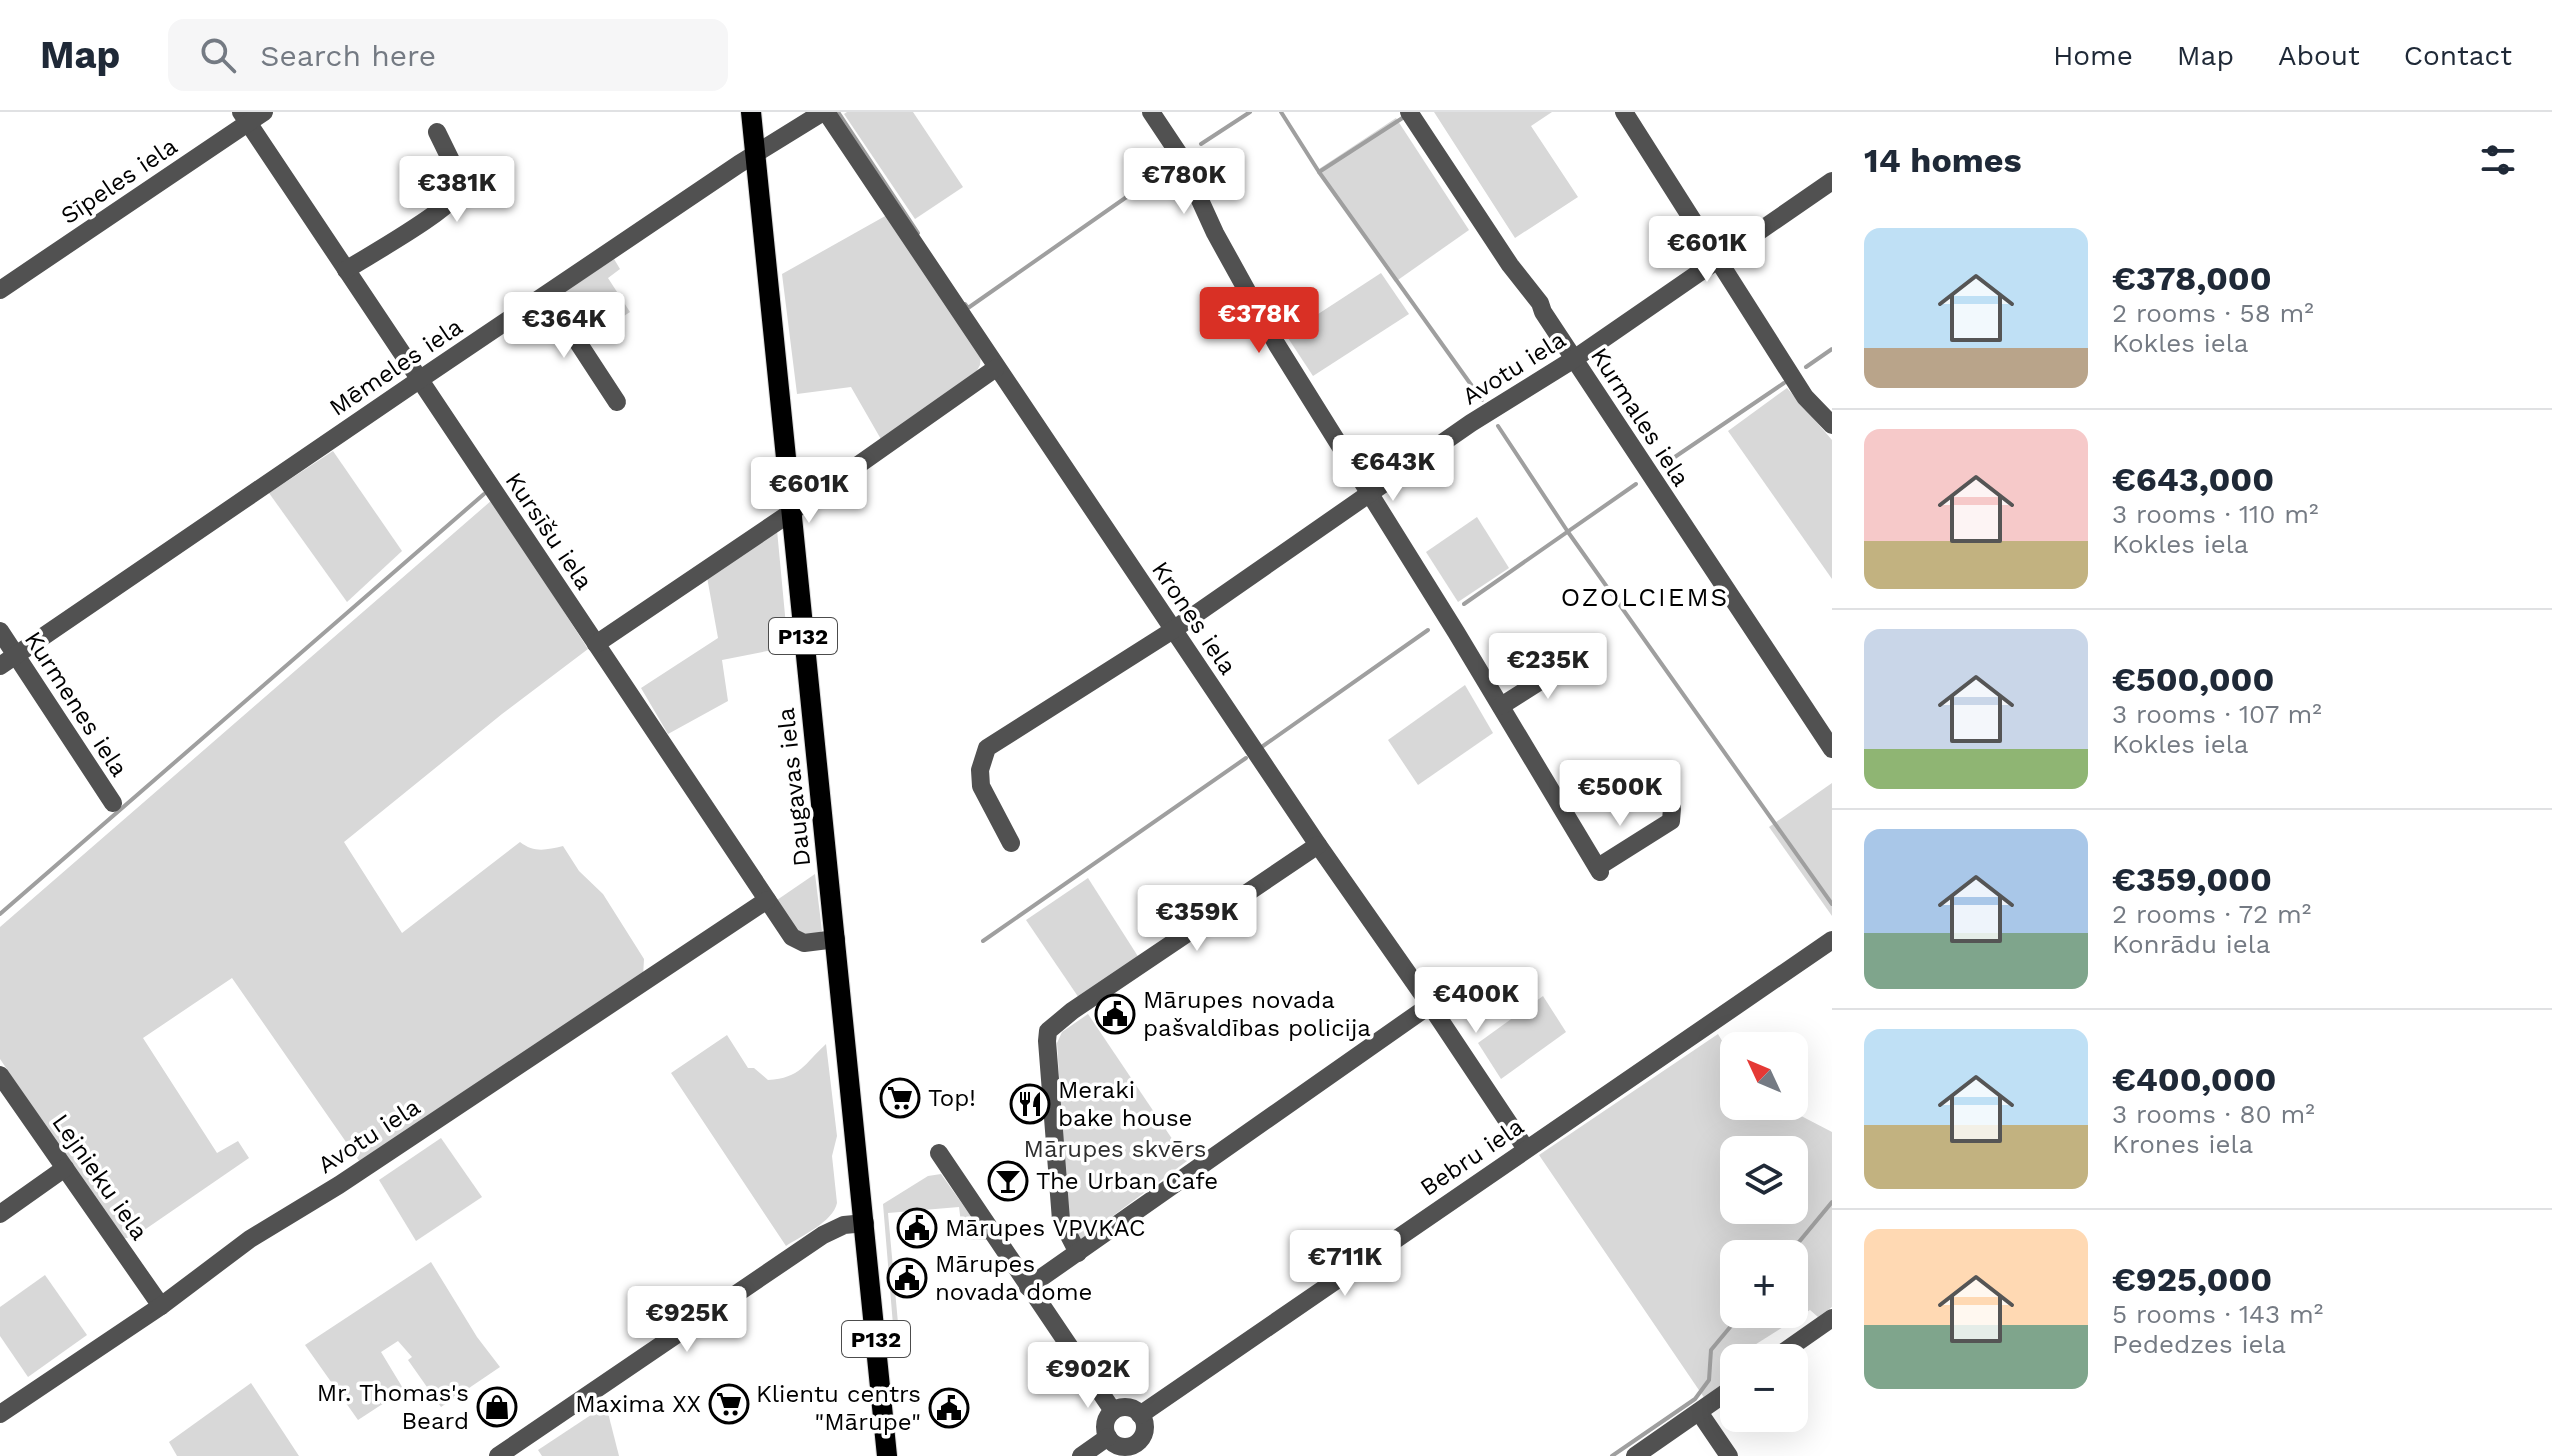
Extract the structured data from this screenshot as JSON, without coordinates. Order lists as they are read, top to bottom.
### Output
{
  "streets": {
    "main road": ["P132", "Daugavas iela"],
    "street": [
      "Sīpeles iela",
      "Mēmeles iela",
      "Avotu iela",
      "Kurmales iela",
      "Kursīšu iela",
      "Krones iela",
      "Kurmenes iela",
      "Bebru iela",
      "Lejnieku iela"
    ]
  },
  "crossings": [
    ["Sīpeles iela", "Kursīšu iela"],
    ["Mēmeles iela", "Kursīšu iela"],
    ["Mēmeles iela", "Krones iela"],
    ["Mēmeles iela", "Kurmenes iela"],
    ["Mēmeles iela", "Daugavas iela"],
    ["Avotu iela", "Kurmales iela"],
    ["Avotu iela", "Kursīšu iela"],
    ["Avotu iela", "Krones iela"],
    ["Avotu iela", "Lejnieku iela"],
    ["Kursīšu iela", "Daugavas iela"],
    ["Krones iela", "Bebru iela"]
  ],
  "districts": ["OZOLCIEMS"],
  "parks": ["Mārupes skvērs"],
  "places": {
    "public building": [
      "Mārupes novada pašvaldības policija",
      "Mārupes VPVKAC",
      "Mārupes novada dome",
      "Klientu centrs \"Mārupe\""
    ],
    "supermarket": ["Top!", "Maxima XX"],
    "restaurant": ["Meraki bake house"],
    "bar": ["The Urban Cafe"],
    "shop": ["Mr. Thomas's Beard"]
  },
  "north": "top left",
  "page": {
    "header": "Map",
    "search": "Search here",
    "nav": [
      "Home",
      "Map",
      "About",
      "Contact"
    ],
    "heading": "14 homes",
    "price": [
      "€780K",
      "€381K",
      "€601K",
      "€378K",
      "€364K",
      "€643K",
      "€601K",
      "€235K",
      "€500K",
      "€359K",
      "€400K",
      "€711K",
      "€925K",
      "€902K"
    ],
    "list": [
      {
        "name": "€378,000",
        "note": "2 rooms · 58 m² · Kokles iela"
      },
      {
        "name": "€643,000",
        "note": "3 rooms · 110 m² · Kokles iela"
      },
      {
        "name": "€500,000",
        "note": "3 rooms · 107 m² · Kokles iela"
      },
      {
        "name": "€359,000",
        "note": "2 rooms · 72 m² · Konrādu iela"
      },
      {
        "name": "€400,000",
        "note": "3 rooms · 80 m² · Krones iela"
      },
      {
        "name": "€925,000",
        "note": "5 rooms · 143 m² · Pededzes iela"
      }
    ],
    "map_buttons": ["+", "−"]
  }
}
